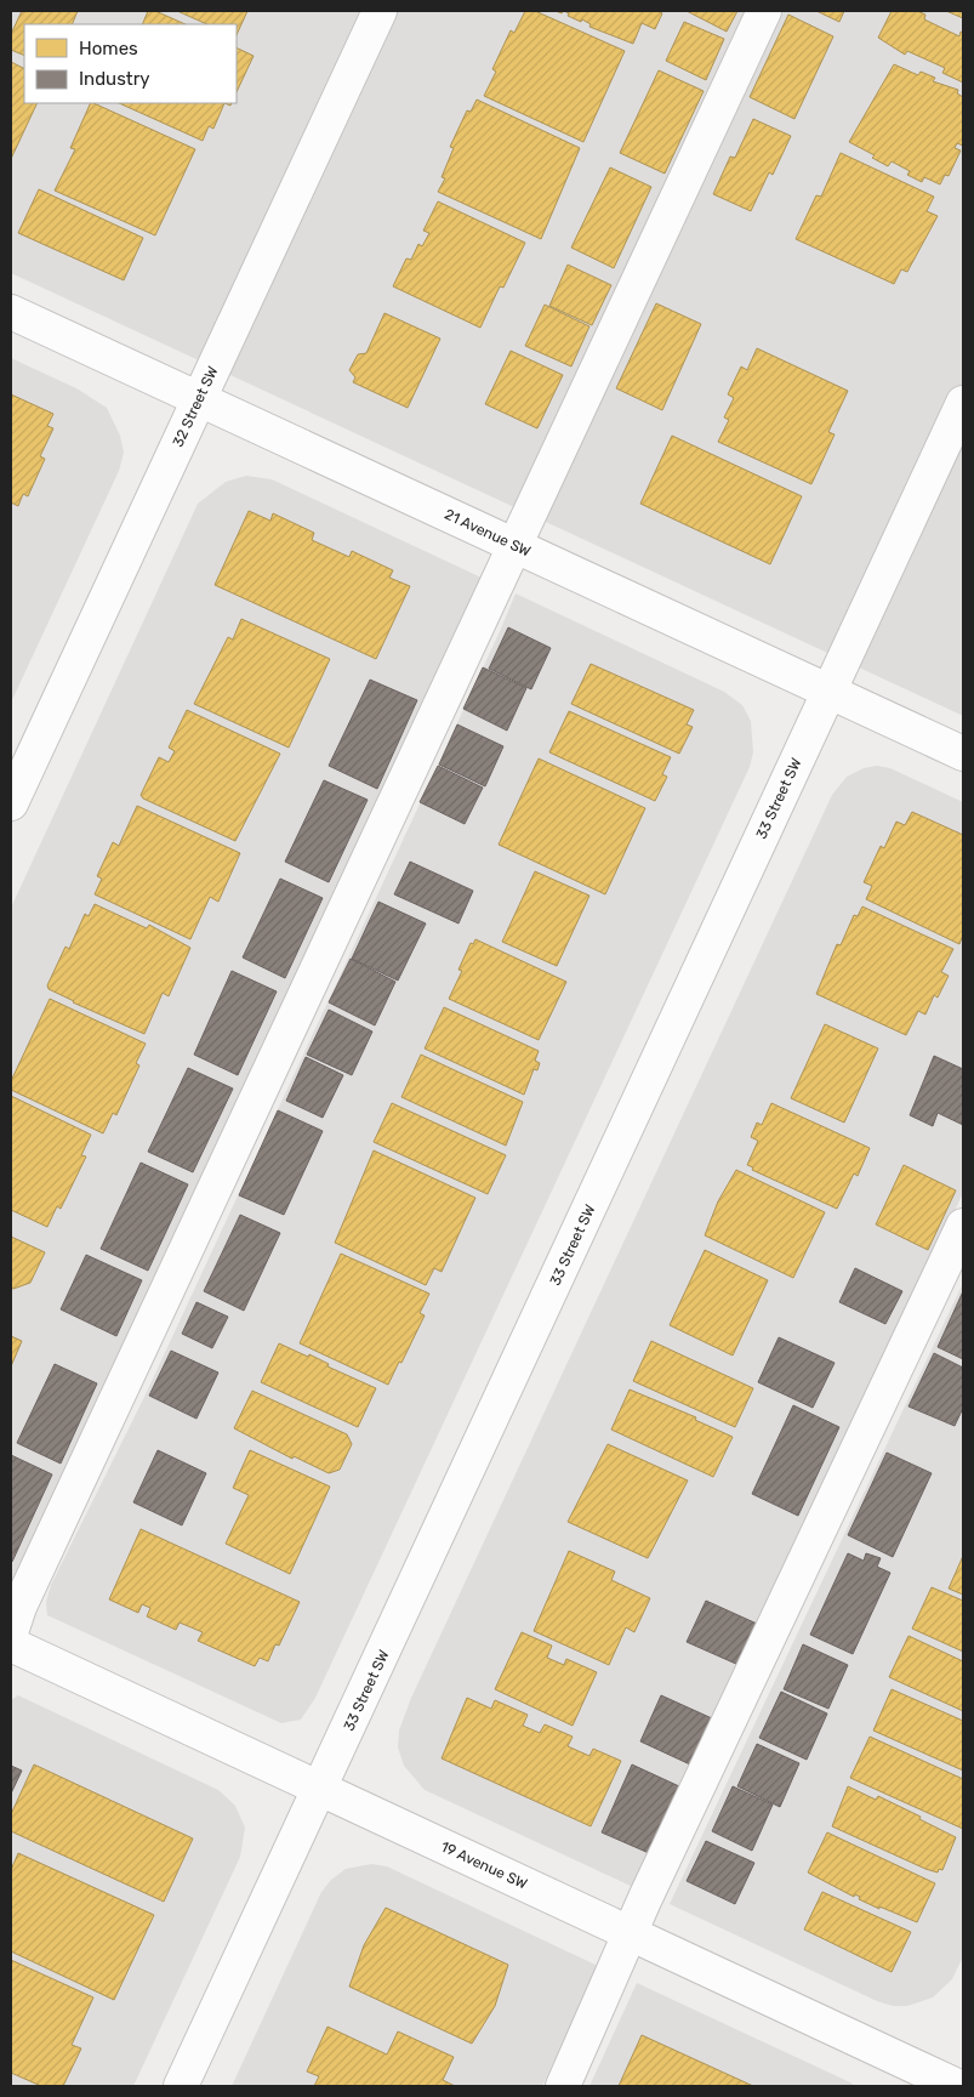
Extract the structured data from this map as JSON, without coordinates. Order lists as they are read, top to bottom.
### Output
{
  "streets": {
    "street": [
      "32 Street SW",
      "21 Avenue SW",
      "33 Street SW",
      "19 Avenue SW"
    ]
  },
  "crossings": [
    ["32 Street SW", "21 Avenue SW"],
    ["21 Avenue SW", "33 Street SW"],
    ["33 Street SW", "19 Avenue SW"]
  ],
  "legend": ["Homes", "Industry"]
}
